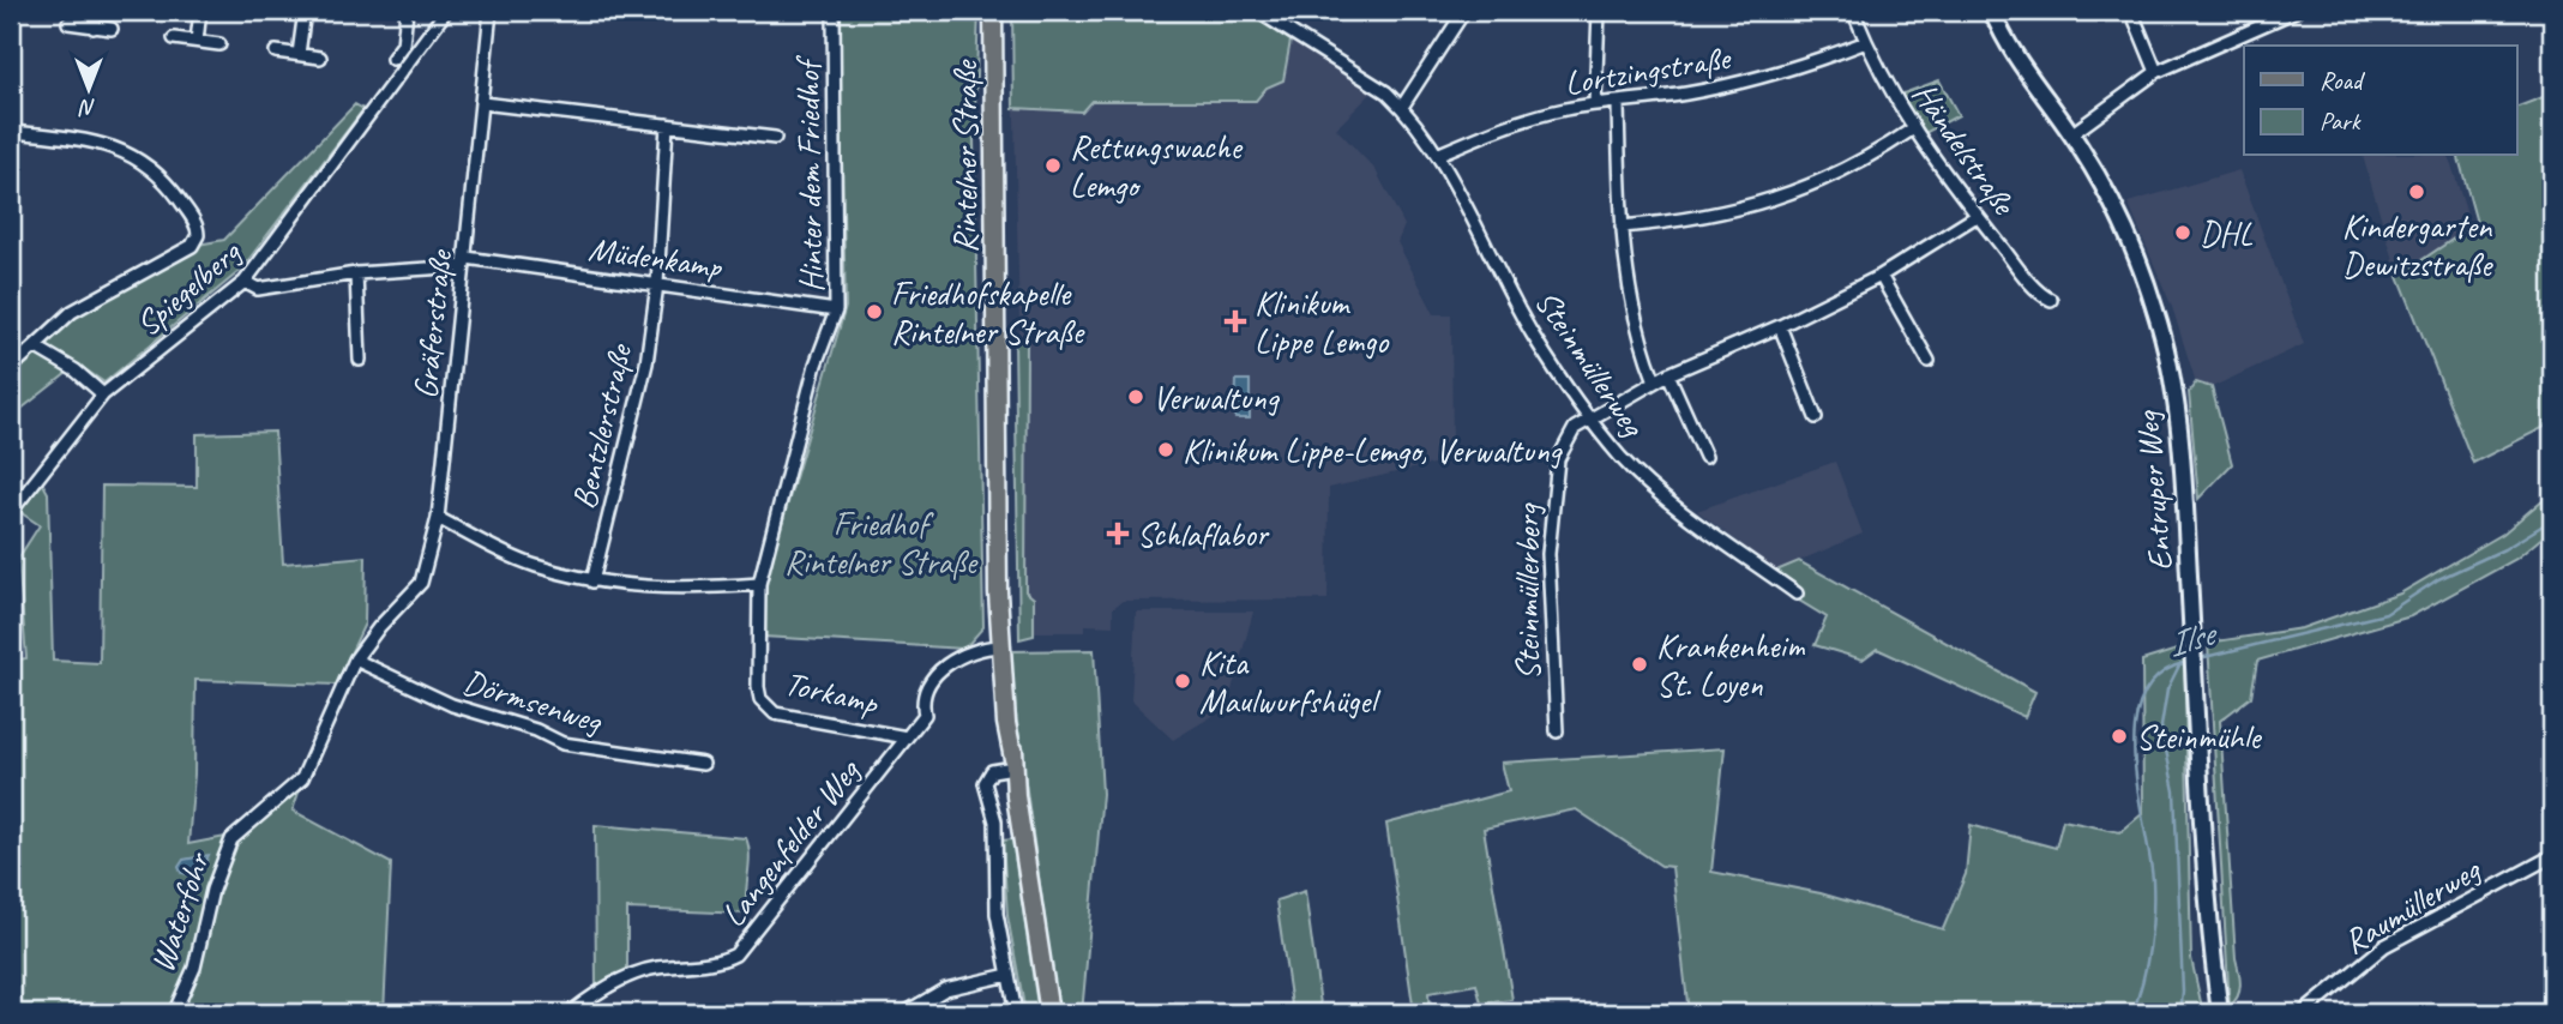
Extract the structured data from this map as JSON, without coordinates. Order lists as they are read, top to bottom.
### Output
{
  "streets": {
    "main road": ["Rintelner Straße", "Entruper Weg"],
    "street": [
      "Lortzingstraße",
      "Händelstraße",
      "Hinter dem Friedhof",
      "Müdenkamp",
      "Spiegelberg",
      "Gräferstraße",
      "Steinmüllerweg",
      "Bentzlerstraße",
      "Steinmüllerberg",
      "Torkamp",
      "Dörmsenweg",
      "Langenfelder Weg",
      "Raumüllerweg",
      "Waterfohr"
    ]
  },
  "crossings": [
    ["Lortzingstraße", "Händelstraße"],
    ["Lortzingstraße", "Steinmüllerweg"],
    ["Händelstraße", "Steinmüllerberg"],
    ["Rintelner Straße", "Langenfelder Weg"],
    ["Hinter dem Friedhof", "Müdenkamp"],
    ["Hinter dem Friedhof", "Torkamp"],
    ["Müdenkamp", "Spiegelberg"],
    ["Müdenkamp", "Gräferstraße"],
    ["Müdenkamp", "Bentzlerstraße"],
    ["Gräferstraße", "Waterfohr"],
    ["Steinmüllerweg", "Steinmüllerberg"],
    ["Torkamp", "Langenfelder Weg"],
    ["Dörmsenweg", "Waterfohr"]
  ],
  "water": ["Ilse"],
  "parks": ["Friedhof Rintelner Straße"],
  "places": {
    "other": [
      "Rettungswache Lemgo",
      "Kindergarten Dewitzstraße",
      "DHL",
      "Friedhofskapelle Rintelner Straße",
      "Verwaltung",
      "Klinikum Lippe-Lemgo, Verwaltung",
      "Krankenheim St. Loyen",
      "Kita Maulwurfshügel",
      "Steinmühle"
    ],
    "health": ["Klinikum Lippe Lemgo", "Schlaflabor"]
  },
  "legend": ["Road", "Park"],
  "north": "bottom"
}
